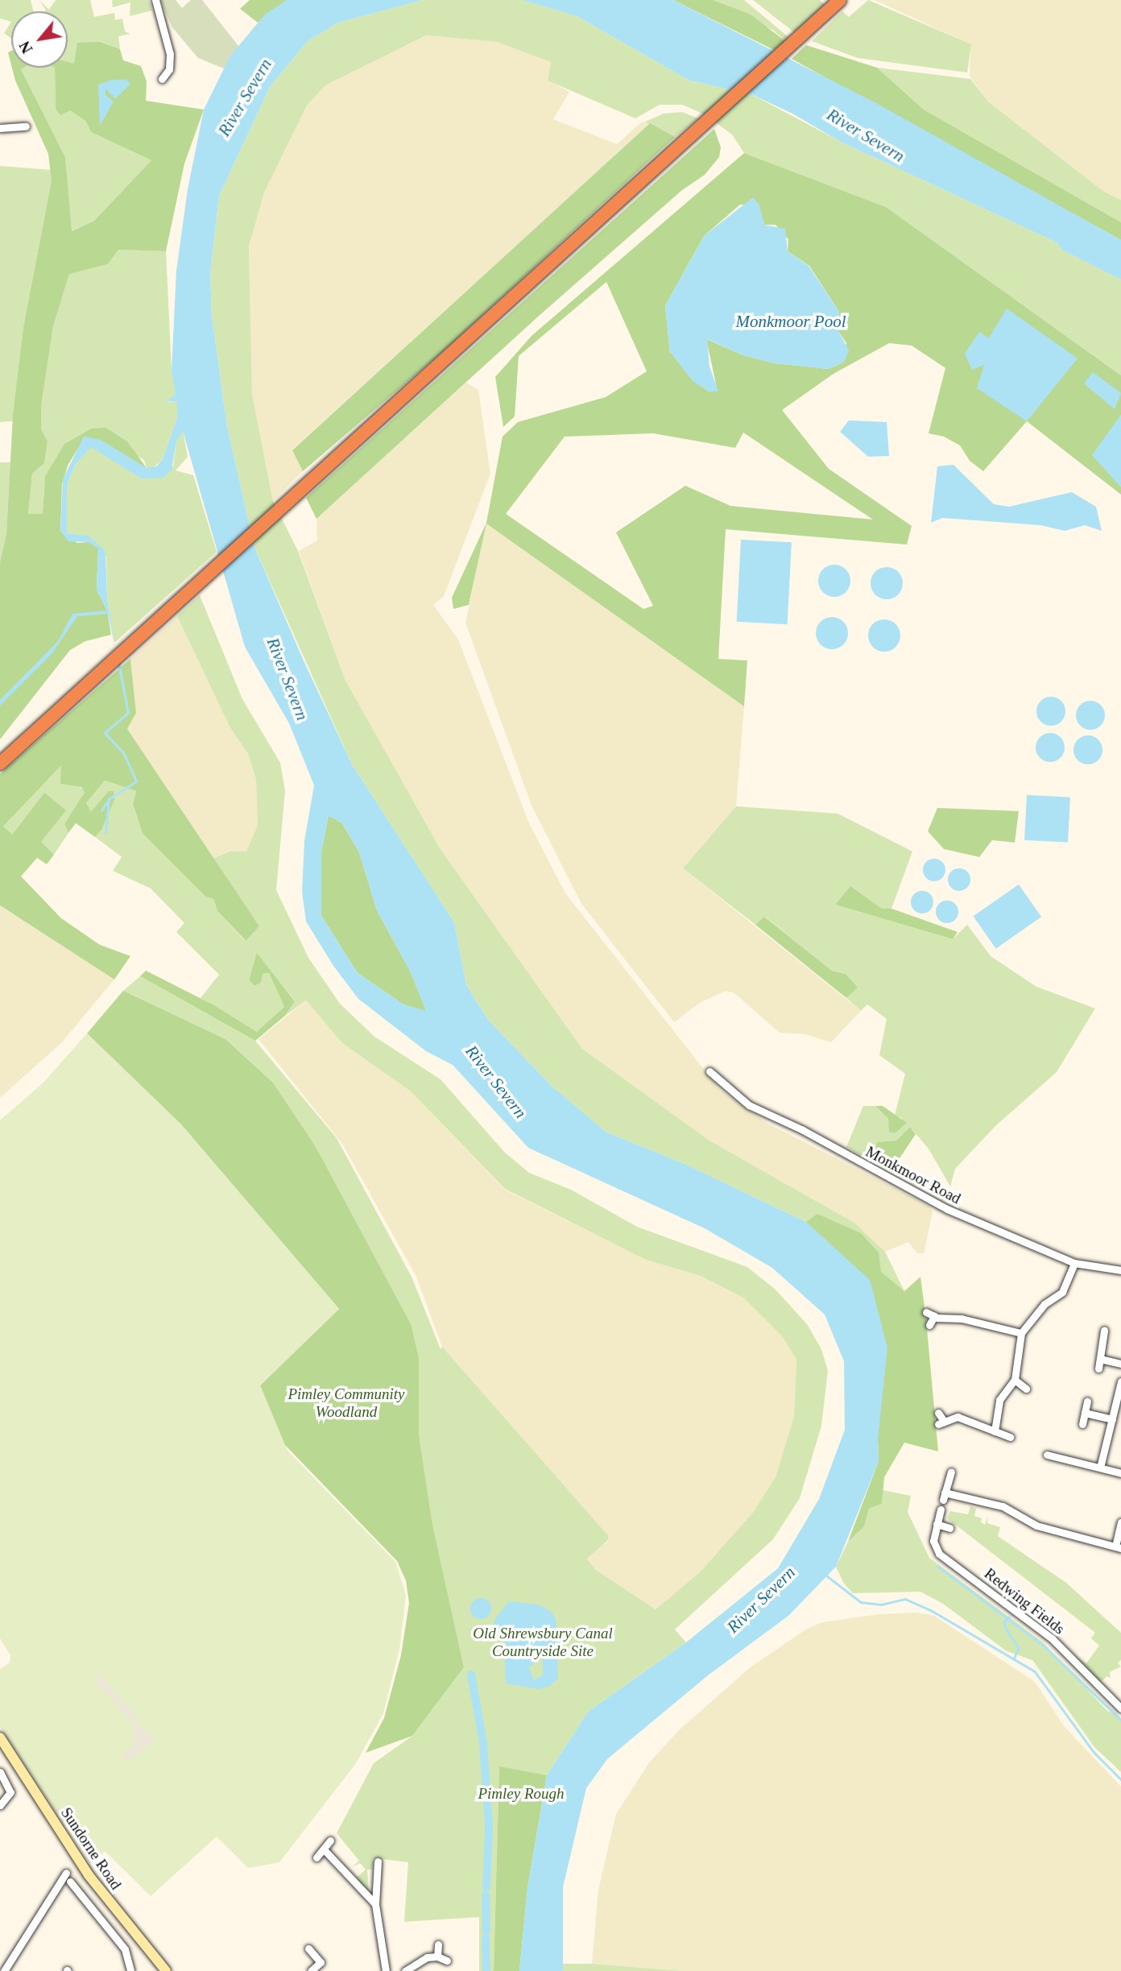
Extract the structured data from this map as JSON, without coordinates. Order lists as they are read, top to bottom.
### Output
{
  "streets": {
    "main road": ["Sundorne Road"],
    "street": ["Monkmoor Road", "Redwing Fields"]
  },
  "water": ["River Severn", "Monkmoor Pool"],
  "parks": ["Pimley Community Woodland", "Old Shrewsbury Canal Countryside Site", "Pimley Rough"],
  "north": "bottom left"
}
